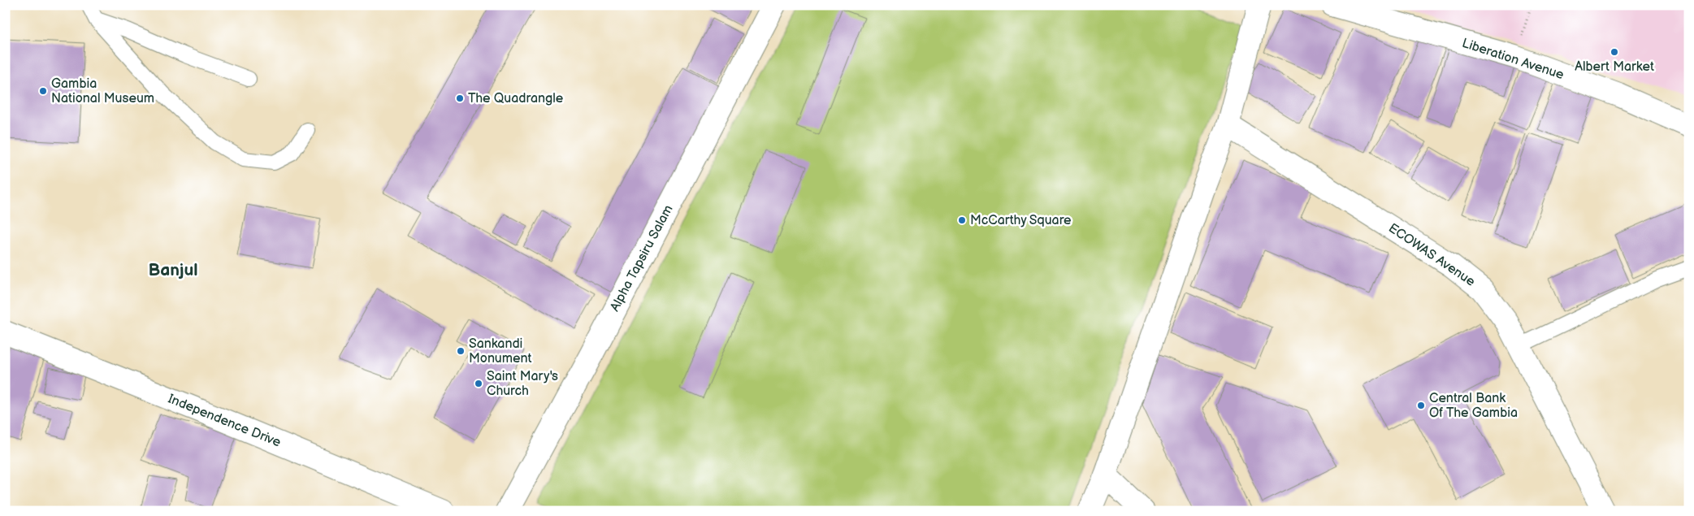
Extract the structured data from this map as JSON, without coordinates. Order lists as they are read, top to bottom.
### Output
{
  "streets": {
    "main road": [
      "Liberation Avenue",
      "ECOWAS Avenue",
      "Alpha Tapsiru Salam",
      "Independence Drive"
    ]
  },
  "districts": ["Banjul"],
  "places": [
    "Albert Market",
    "Gambia National Museum",
    "The Quadrangle",
    "McCarthy Square",
    "Sankandi Monument",
    "Saint Mary's Church",
    "Central Bank Of The Gambia"
  ]
}
